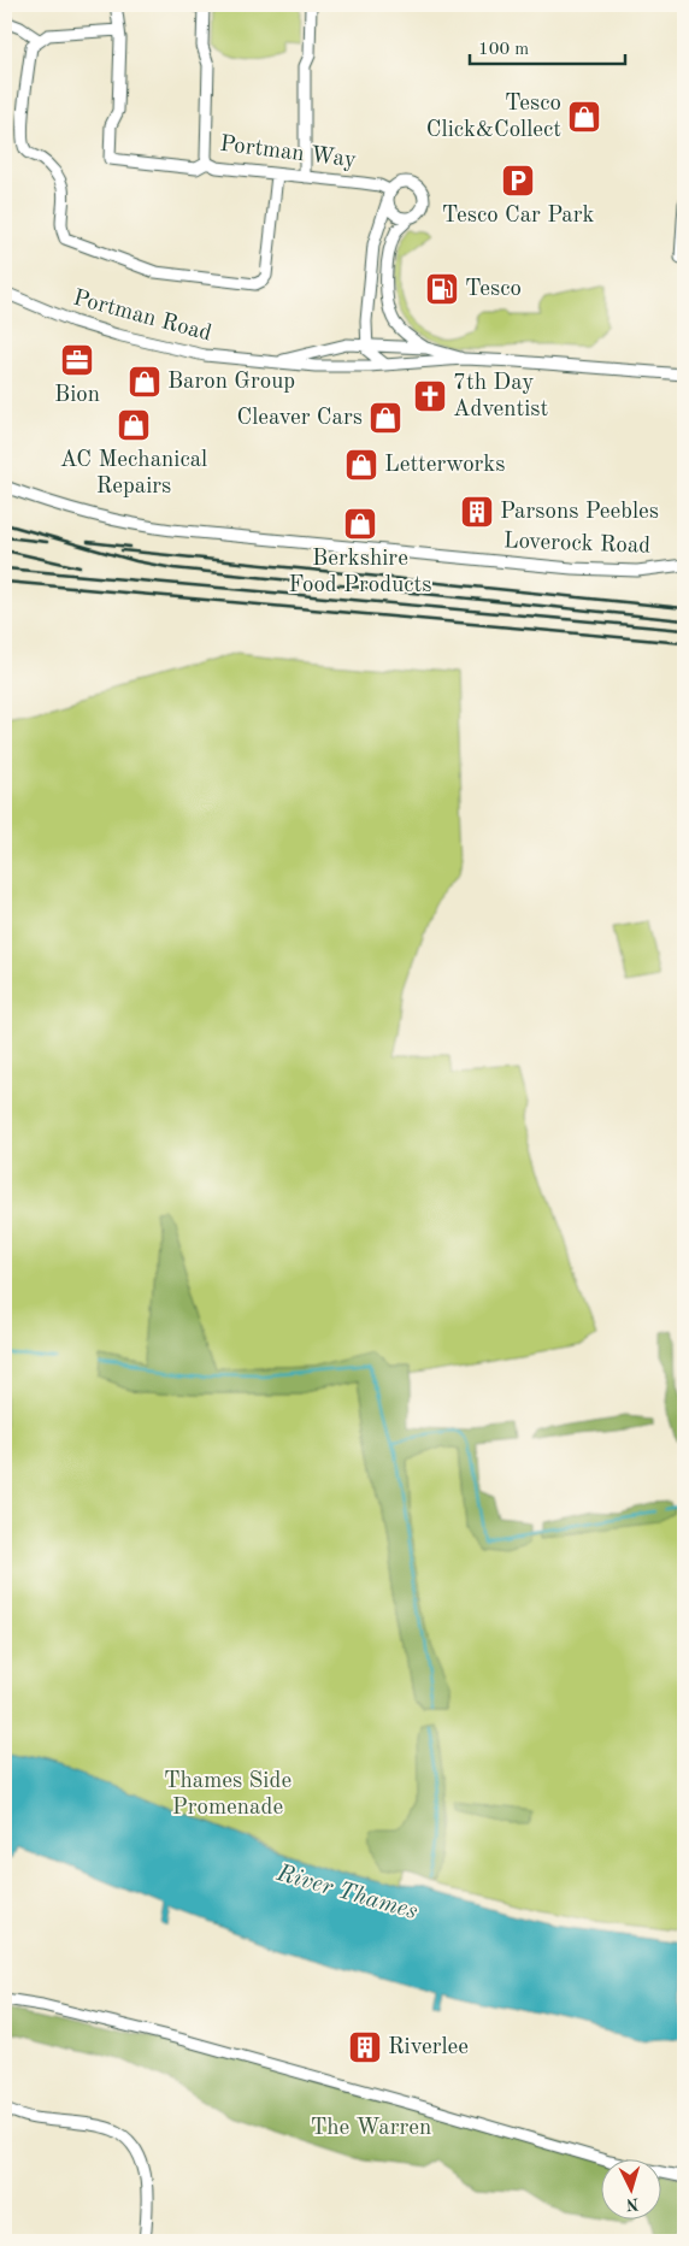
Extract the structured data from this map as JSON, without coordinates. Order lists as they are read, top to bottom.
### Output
{
  "streets": {
    "street": ["Portman Way", "Portman Road", "Loverock Road"]
  },
  "water": ["River Thames"],
  "parks": ["Thames Side Promenade", "The Warren"],
  "places": {
    "shop": [
      "Tesco Click&Collect",
      "Baron Group",
      "Cleaver Cars",
      "AC Mechanical Repairs",
      "Letterworks",
      "Berkshire Food Products"
    ],
    "parking": ["Tesco Car Park"],
    "fuel station": ["Tesco"],
    "office": ["Bion"],
    "church": ["7th Day Adventist"],
    "building": ["Parsons Peebles", "Riverlee"]
  },
  "scale_bar": "100 m",
  "north": "bottom"
}
